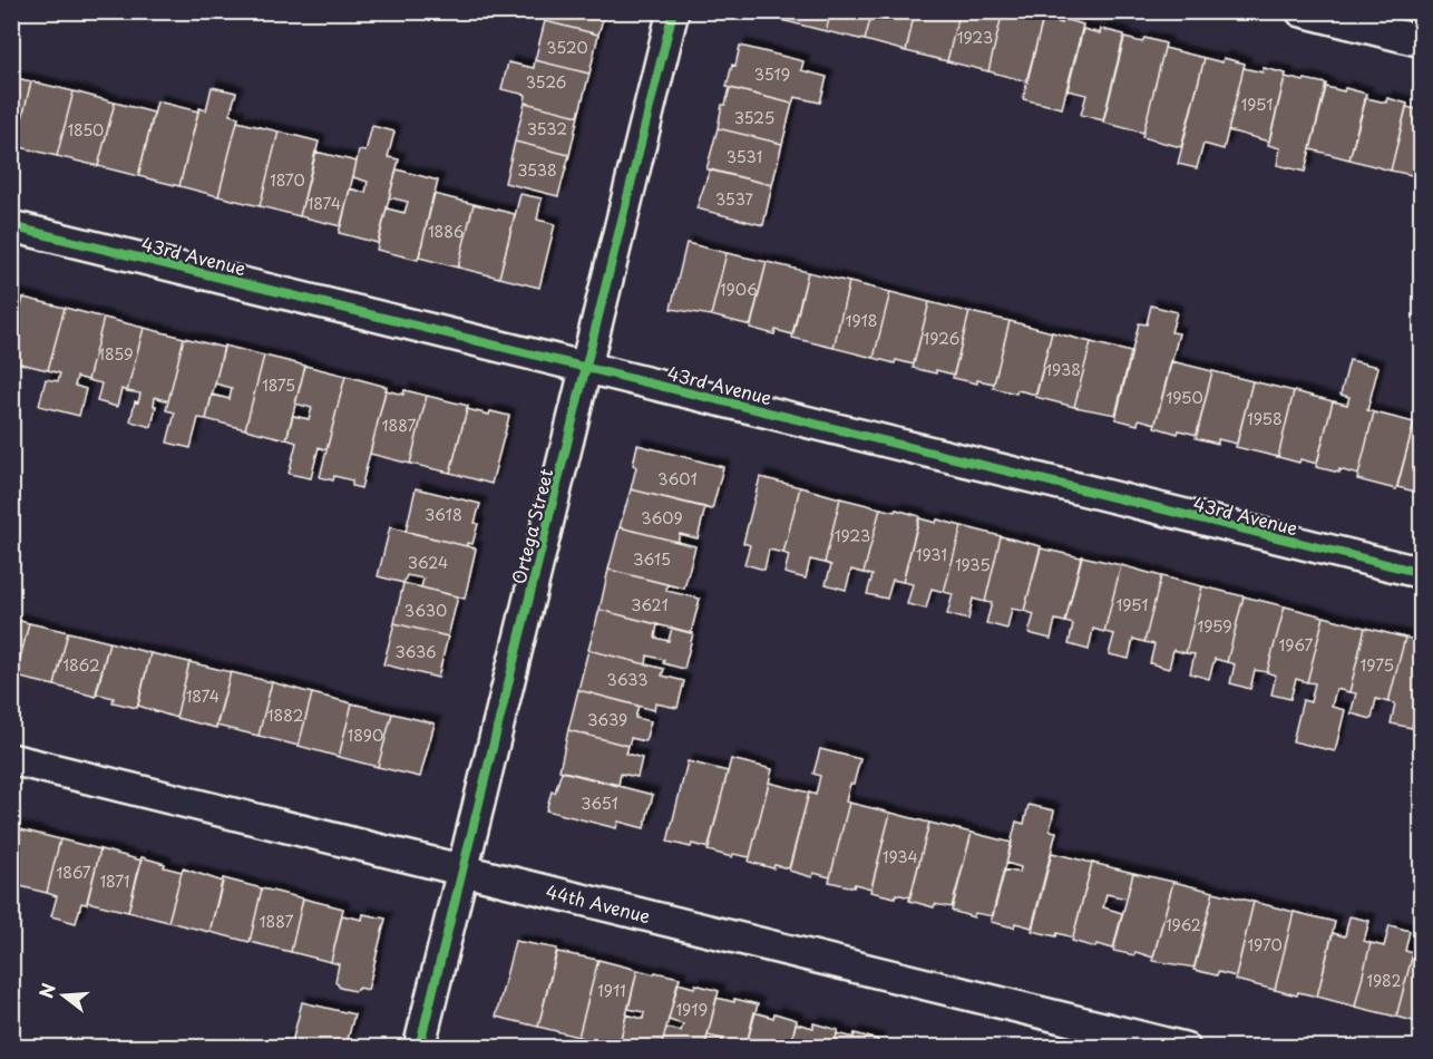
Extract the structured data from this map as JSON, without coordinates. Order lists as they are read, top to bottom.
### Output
{
  "streets": {
    "street": ["43rd Avenue", "Ortega Street", "44th Avenue"]
  },
  "crossings": [
    ["43rd Avenue", "Ortega Street"],
    ["Ortega Street", "44th Avenue"]
  ],
  "house_numbers": [
    "1923",
    "3520",
    "3519",
    "3526",
    "1951",
    "3525",
    "3532",
    "1850",
    "3531",
    "3538",
    "1870",
    "3537",
    "1874",
    "1886",
    "1906",
    "1918",
    "1926",
    "1859",
    "1938",
    "1875",
    "1950",
    "1958",
    "1887",
    "3601",
    "3618",
    "3609",
    "1923",
    "1931",
    "3615",
    "3624",
    "1935",
    "3621",
    "1951",
    "3630",
    "1959",
    "1967",
    "3636",
    "1862",
    "1975",
    "3633",
    "1874",
    "1882",
    "3639",
    "1890",
    "3651",
    "1934",
    "1867",
    "1871",
    "1887",
    "1962",
    "1970",
    "1982",
    "1911",
    "1919"
  ],
  "north": "left"
}
